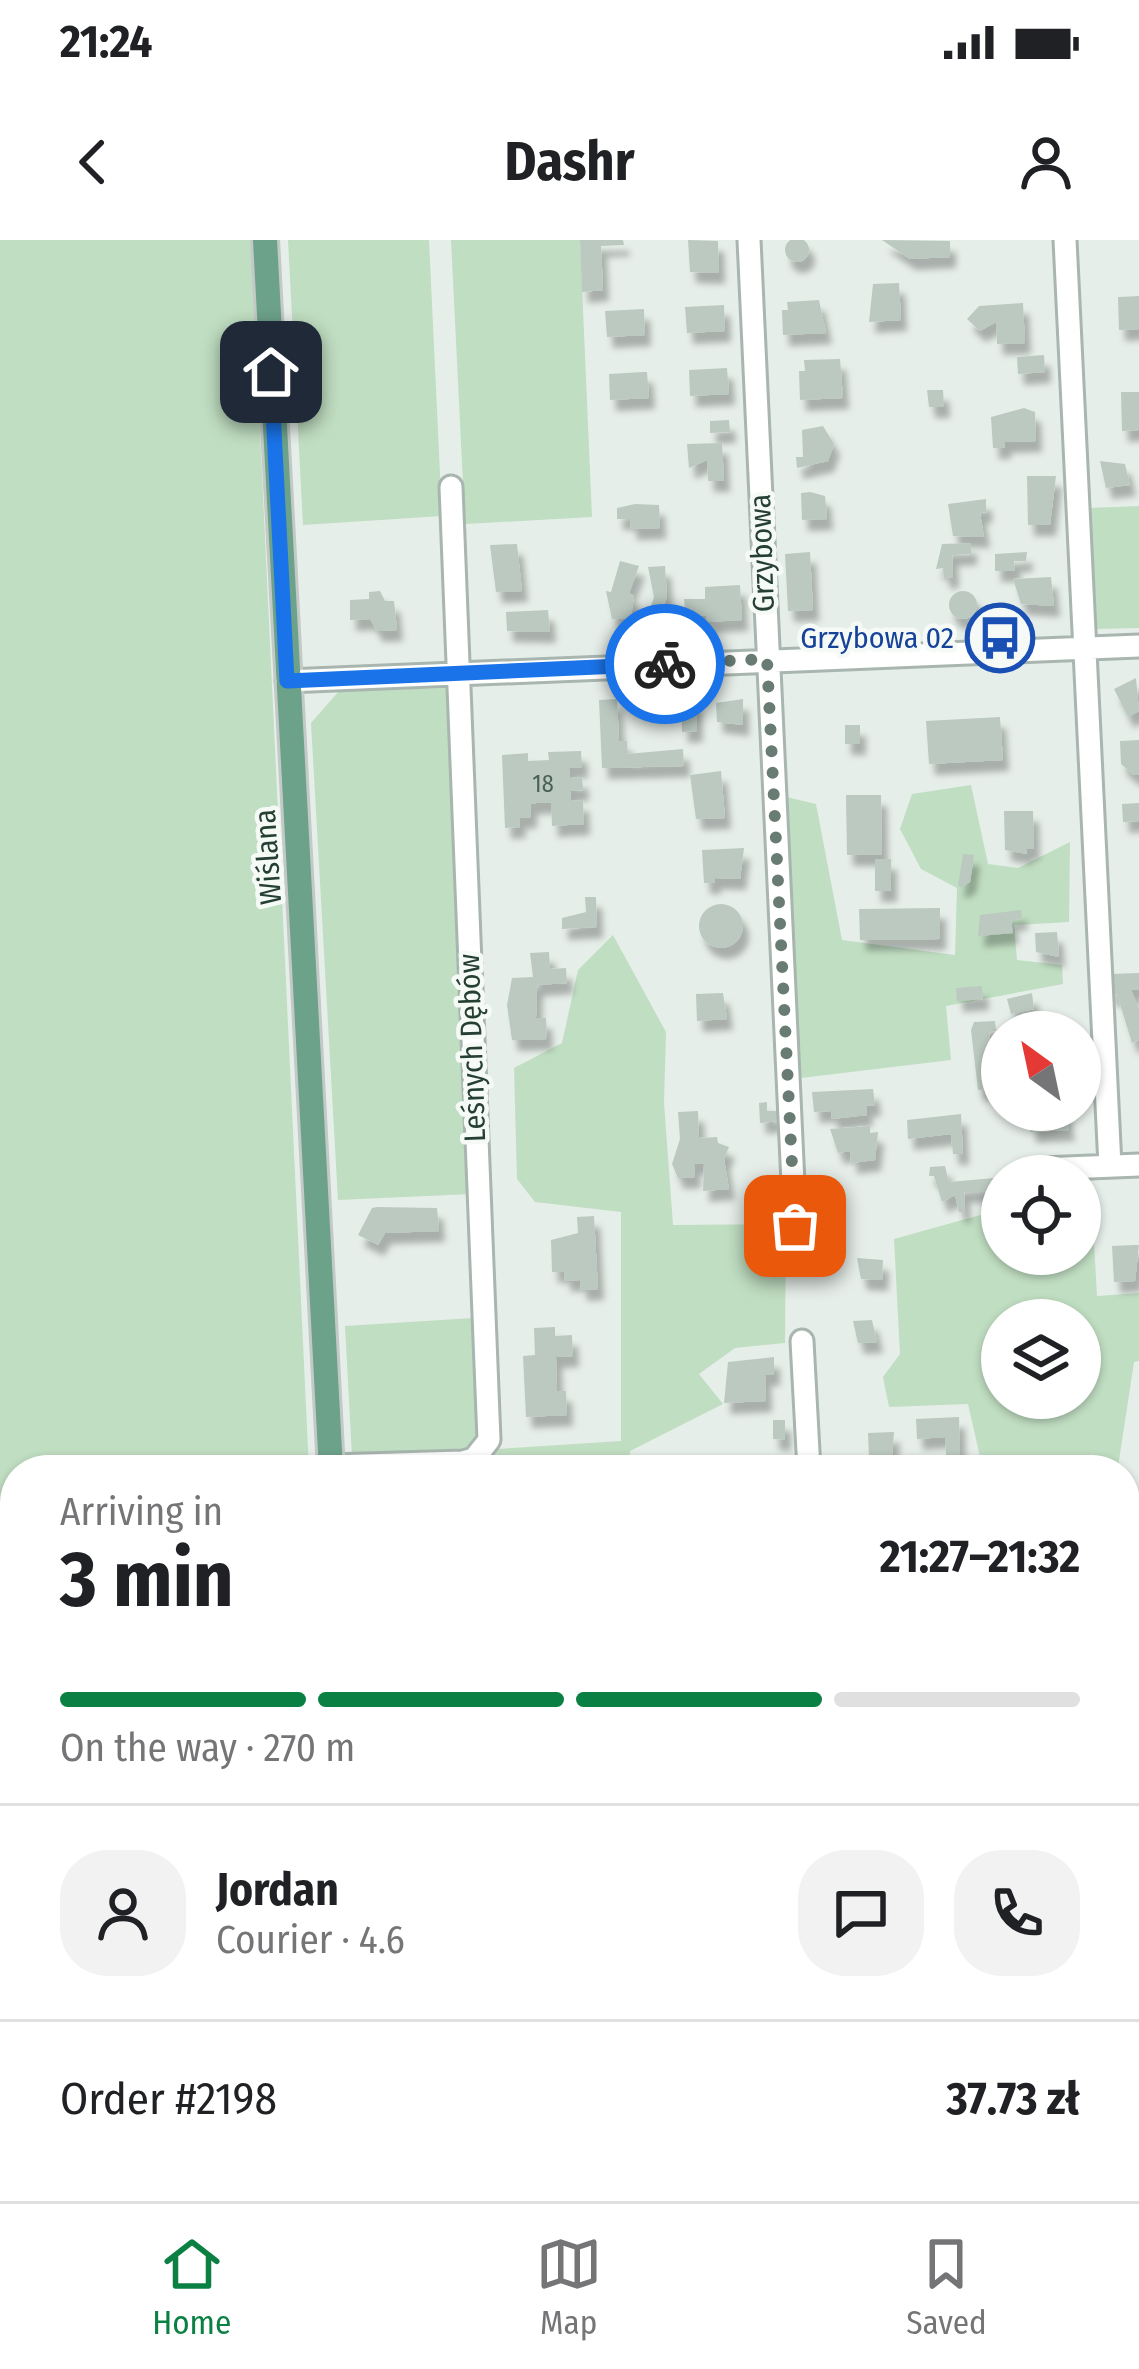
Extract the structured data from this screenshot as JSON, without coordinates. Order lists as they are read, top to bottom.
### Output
{
  "streets": {
    "main road": ["Wiślana"],
    "street": ["Grzybowa", "Leśnych Dębów"]
  },
  "places": {
    "bus stop": ["Grzybowa 02"]
  },
  "house_numbers": ["18"],
  "north": "top left",
  "page": {
    "status": "21:24",
    "header": "Dashr",
    "heading": ["3 min", "Arriving in", "21:27–21:32"],
    "panel": [
      "Jordan",
      "Courier · 4.6",
      "Order #2198",
      "37.73 zł"
    ],
    "bar": "On the way · 270 m",
    "tabs": ["Home", "Map", "Saved"]
  }
}
